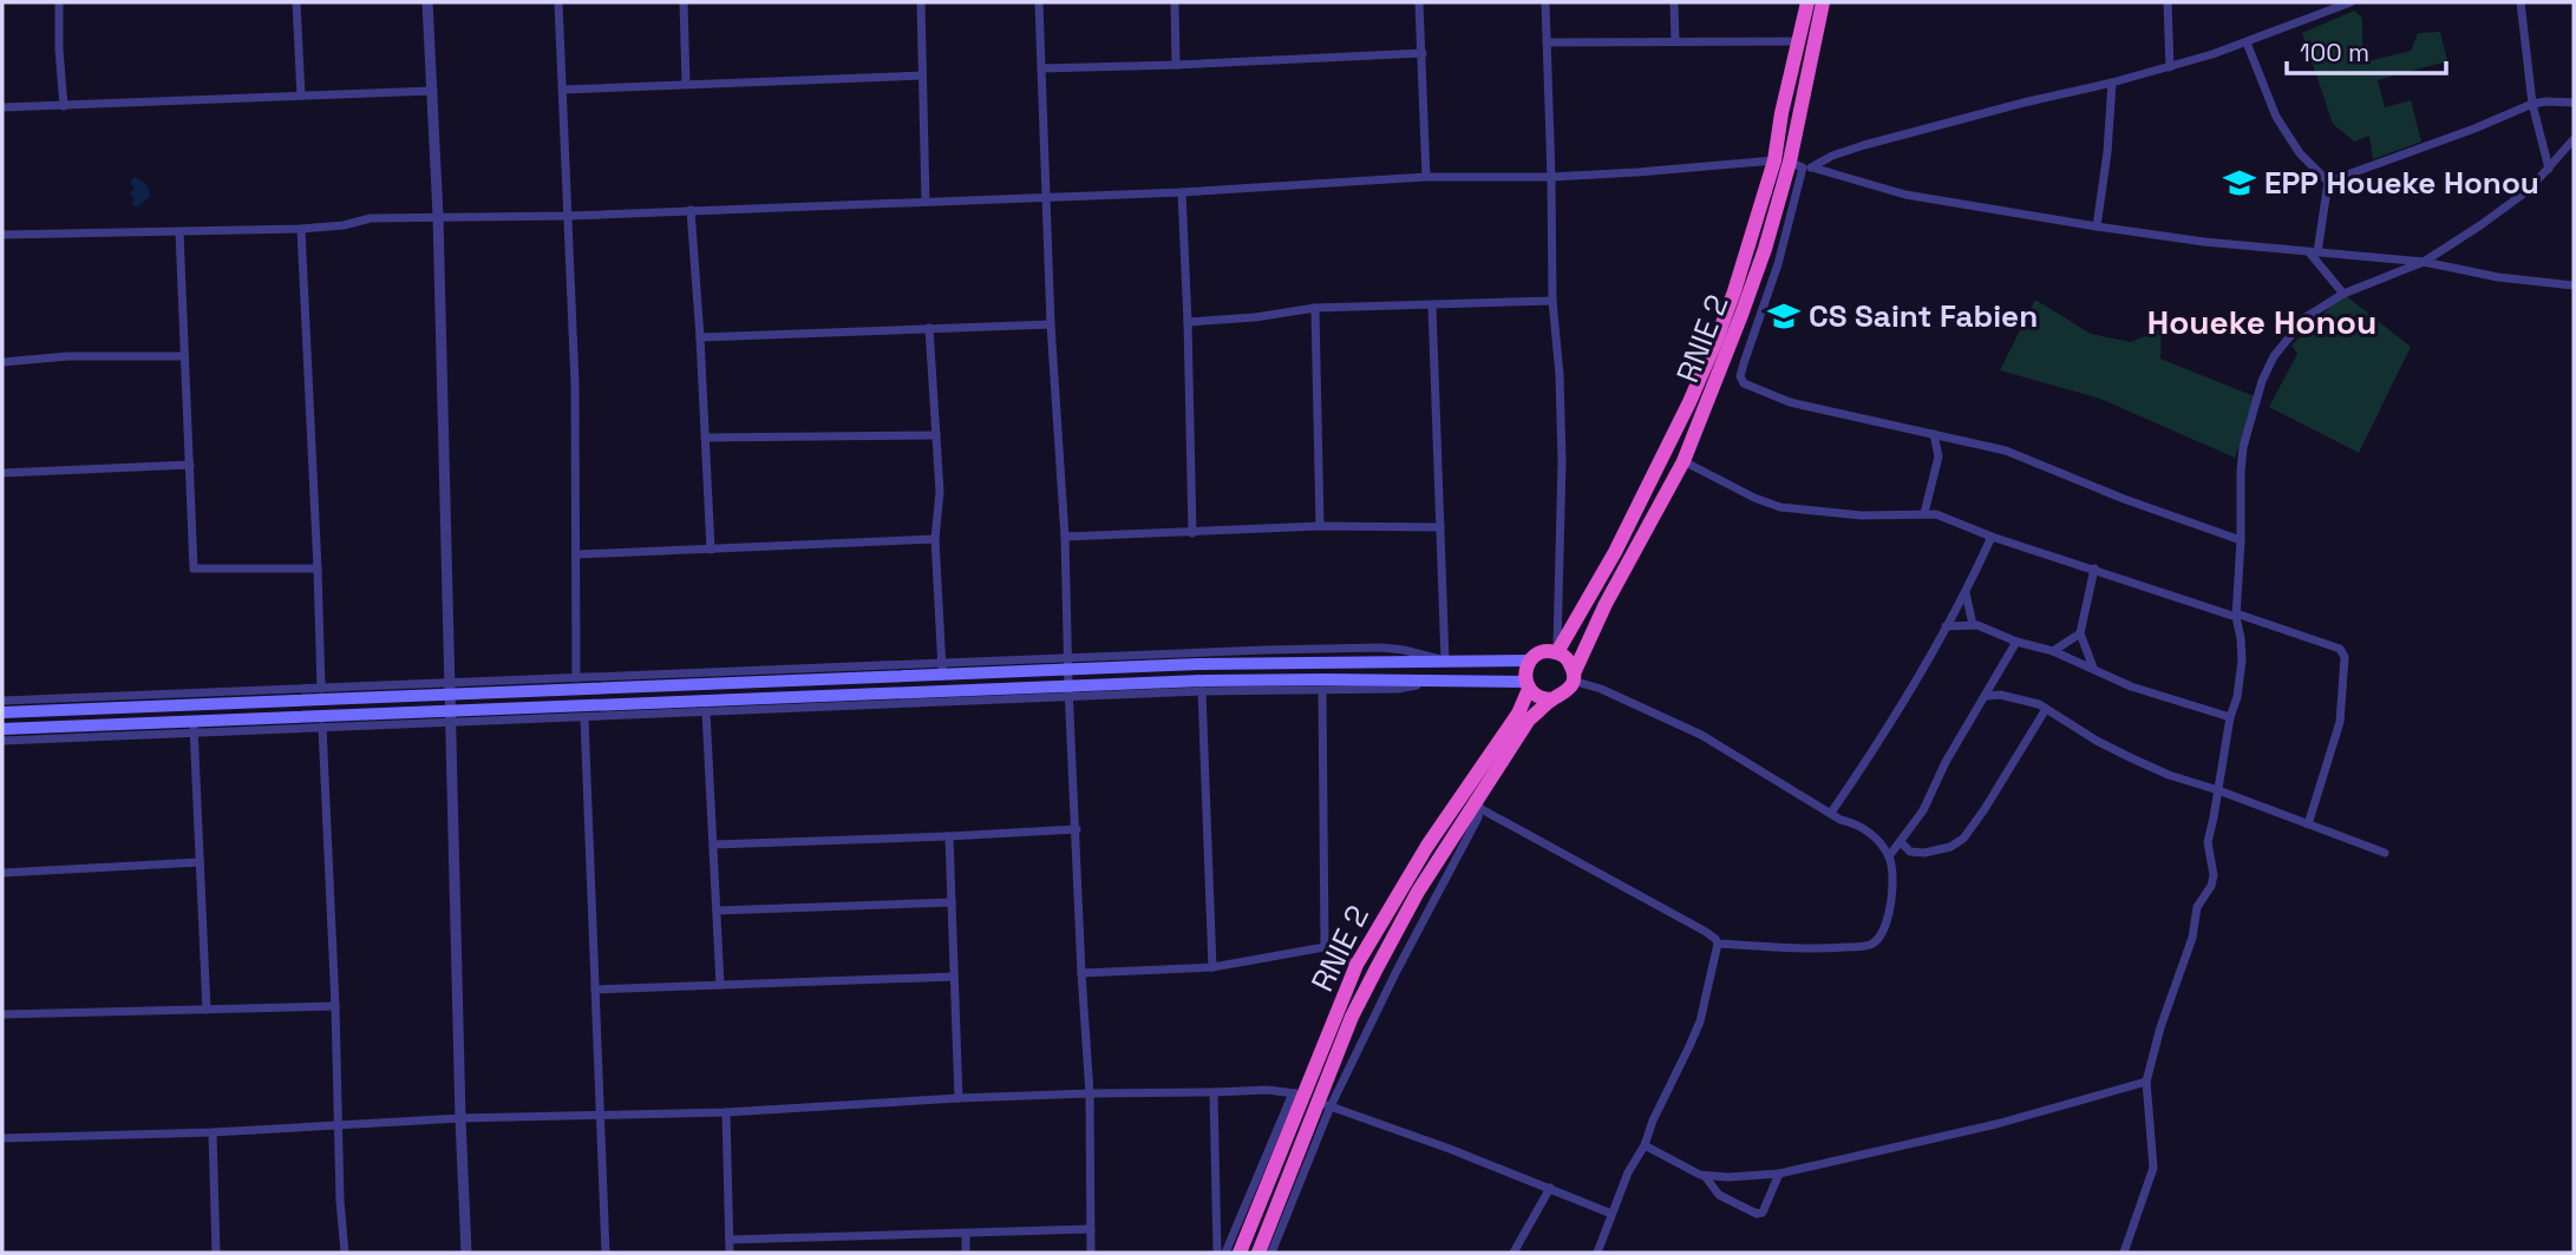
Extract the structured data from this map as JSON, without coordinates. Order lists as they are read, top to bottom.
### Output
{
  "streets": {
    "highway": ["RNIE 2"]
  },
  "districts": ["Houeke Honou"],
  "places": {
    "school or university": ["EPP Houeke Honou", "CS Saint Fabien"]
  },
  "scale_bar": "100 m"
}
